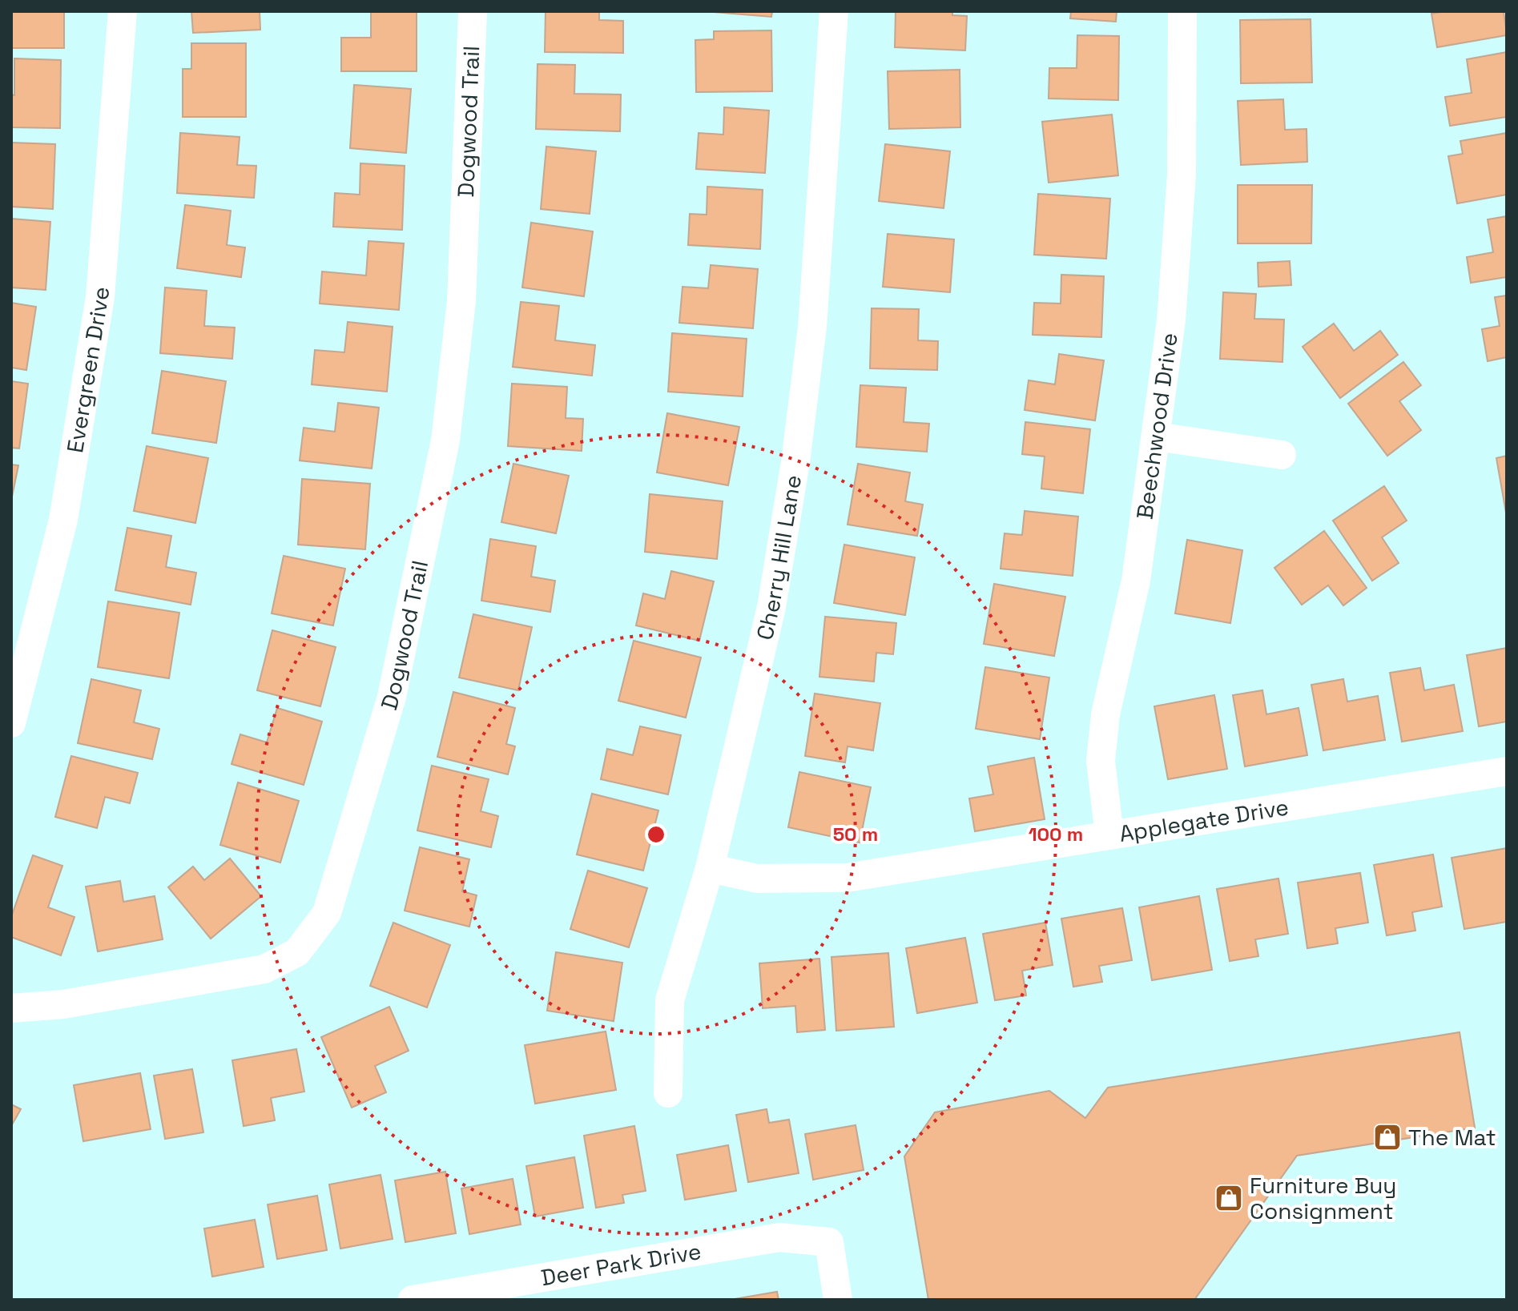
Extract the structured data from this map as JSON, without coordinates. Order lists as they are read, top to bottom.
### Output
{
  "streets": {
    "street": [
      "Dogwood Trail",
      "Evergreen Drive",
      "Beechwood Drive",
      "Cherry Hill Lane",
      "Applegate Drive",
      "Deer Park Drive"
    ]
  },
  "crossings": [
    ["Beechwood Drive", "Applegate Drive"],
    ["Cherry Hill Lane", "Applegate Drive"]
  ],
  "places": {
    "shop": ["The Mat", "Furniture Buy Consignment"]
  },
  "rings": ["50 m", "100 m"]
}
